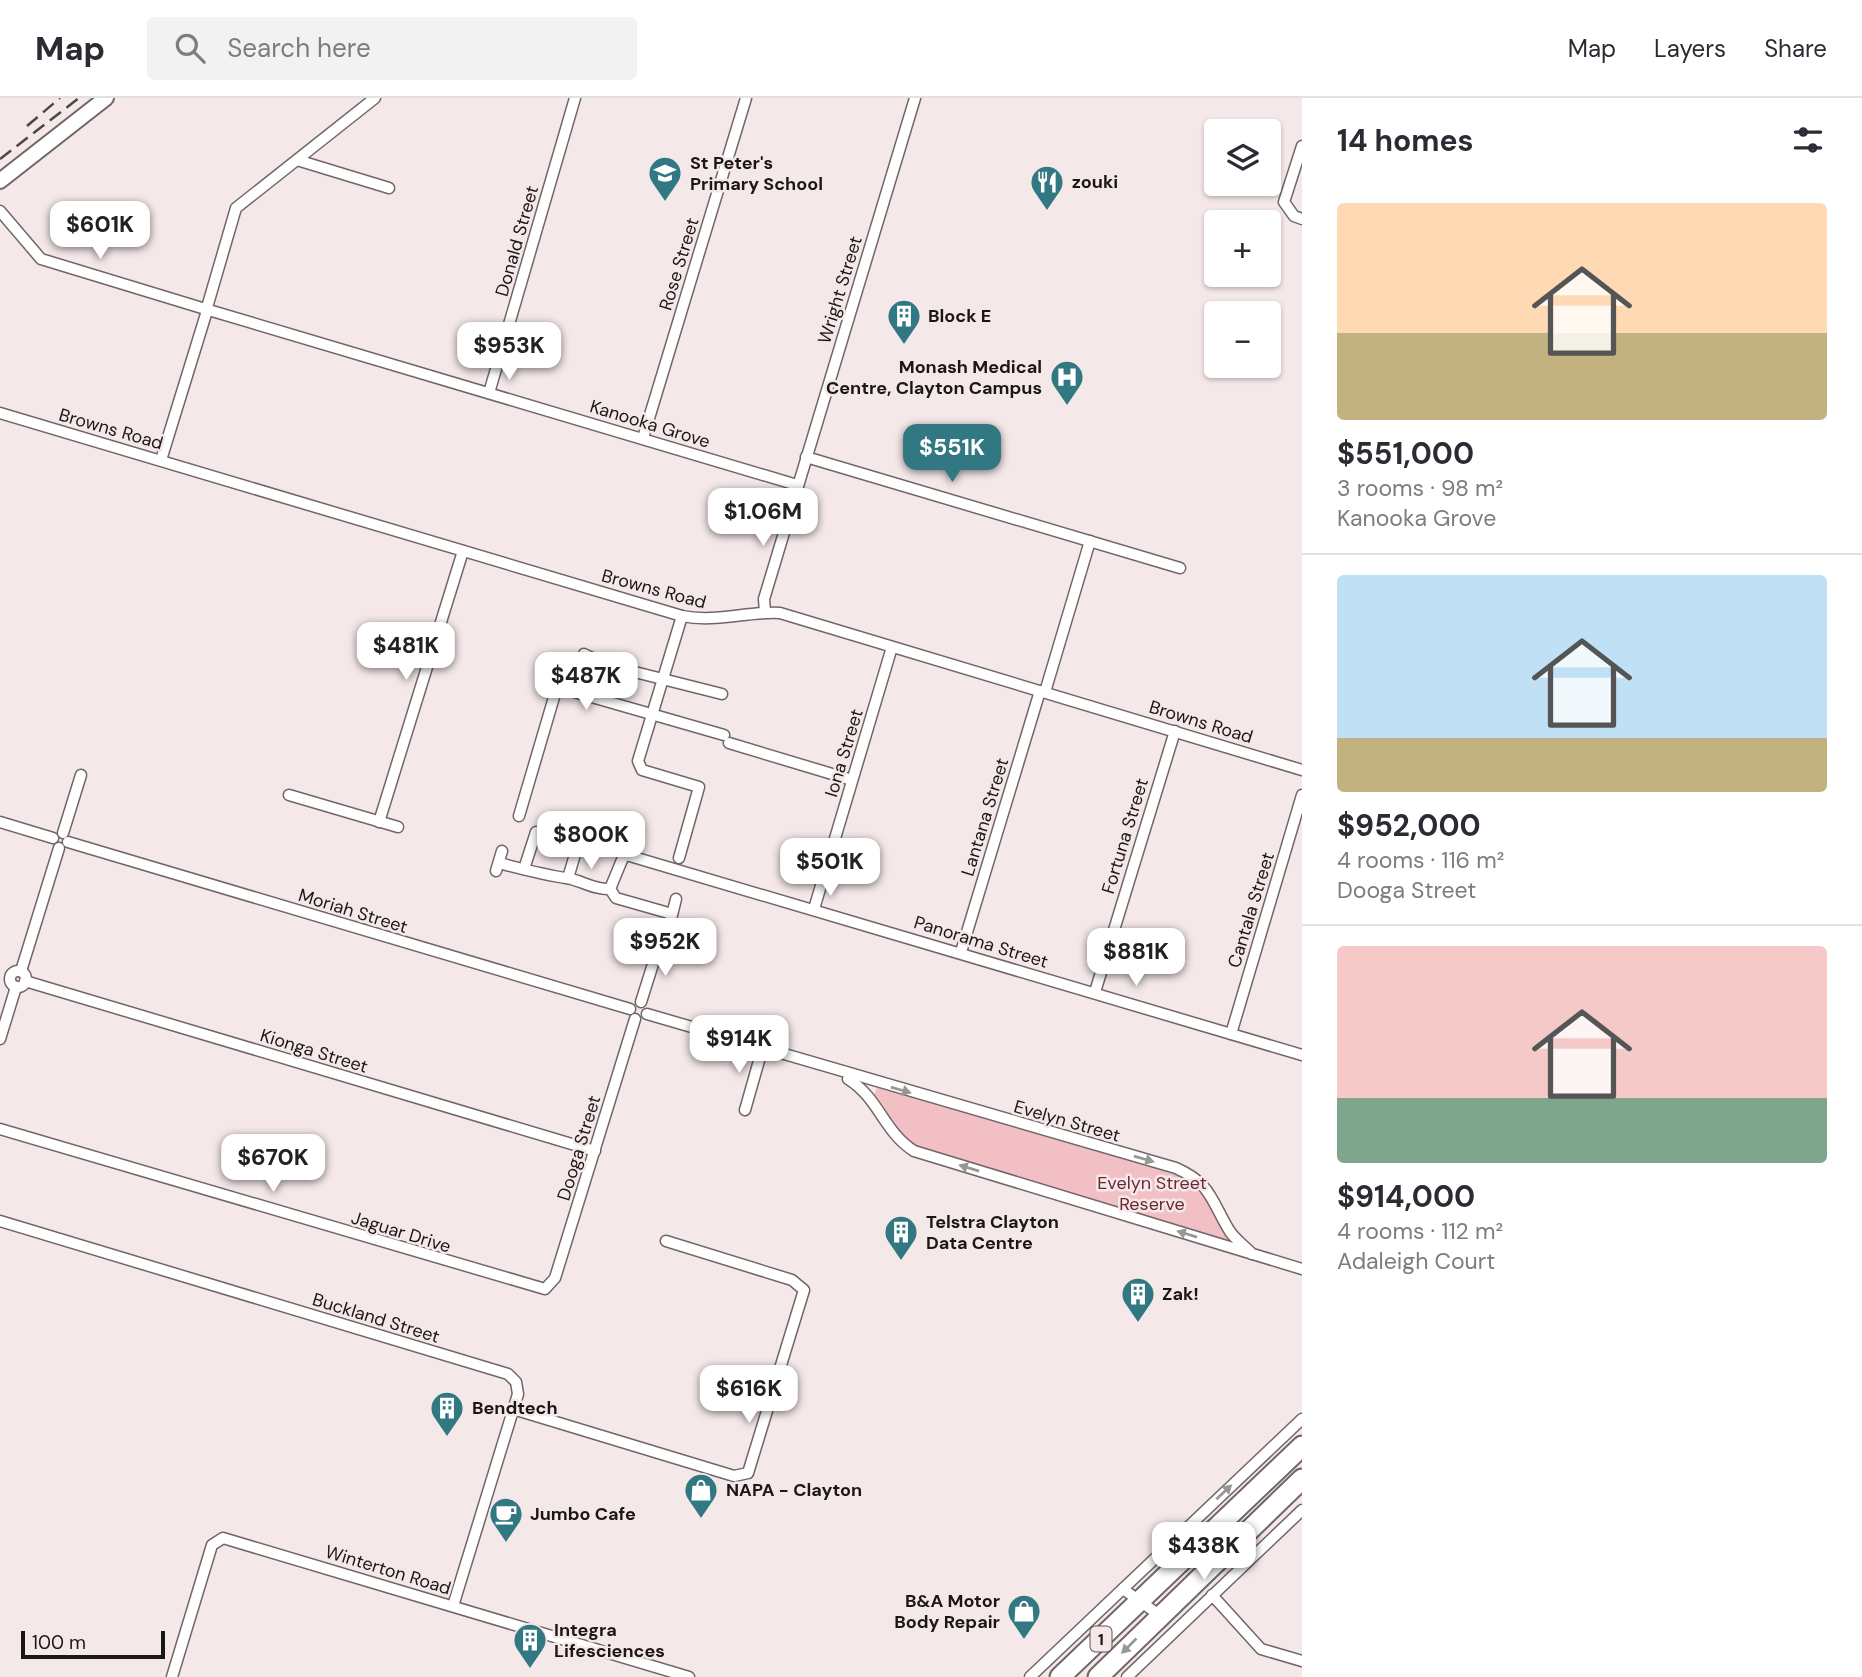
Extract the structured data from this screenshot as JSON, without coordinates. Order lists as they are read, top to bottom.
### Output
{
  "streets": {
    "highway": ["1"],
    "street": [
      "Donald Street",
      "Rose Street",
      "Wright Street",
      "Kanooka Grove",
      "Browns Road",
      "Iona Street",
      "Lantana Street",
      "Fortuna Street",
      "Cantala Street",
      "Moriah Street",
      "Panorama Street",
      "Kionga Street",
      "Evelyn Street",
      "Dooga Street",
      "Jaguar Drive",
      "Buckland Street",
      "Winterton Road"
    ]
  },
  "crossings": [
    ["Donald Street", "Kanooka Grove"],
    ["Rose Street", "Kanooka Grove"],
    ["Wright Street", "Kanooka Grove"],
    ["Wright Street", "Browns Road"],
    ["Browns Road", "Iona Street"],
    ["Browns Road", "Lantana Street"],
    ["Browns Road", "Fortuna Street"],
    ["Iona Street", "Panorama Street"],
    ["Lantana Street", "Panorama Street"],
    ["Fortuna Street", "Panorama Street"],
    ["Cantala Street", "Panorama Street"],
    ["Moriah Street", "Evelyn Street"],
    ["Moriah Street", "Dooga Street"],
    ["Kionga Street", "Dooga Street"],
    ["Evelyn Street", "Dooga Street"],
    ["Dooga Street", "Jaguar Drive"],
    ["Buckland Street", "Winterton Road"]
  ],
  "parks": ["Evelyn Street Reserve"],
  "places": {
    "school or university": ["St Peter's Primary School"],
    "restaurant": ["zouki"],
    "building": [
      "Block E",
      "Telstra Clayton Data Centre",
      "Zak!",
      "Bendtech",
      "Integra Lifesciences"
    ],
    "hospital": ["Monash Medical Centre, Clayton Campus"],
    "shop": ["NAPA - Clayton", "B&A Motor Body Repair"],
    "cafe": ["Jumbo Cafe"]
  },
  "scale_bar": "100 m",
  "page": {
    "header": "Map",
    "search": "Search here",
    "nav": ["Map", "Layers", "Share"],
    "heading": "14 homes",
    "map_buttons": ["+", "−"],
    "list": [
      {
        "name": "$551,000",
        "note": "3 rooms · 98 m² · Kanooka Grove"
      },
      {
        "name": "$952,000",
        "note": "4 rooms · 116 m² · Dooga Street"
      },
      {
        "name": "$914,000",
        "note": "4 rooms · 112 m² · Adaleigh Court"
      }
    ],
    "price": [
      "$601K",
      "$953K",
      "$551K",
      "$1.06M",
      "$481K",
      "$487K",
      "$800K",
      "$501K",
      "$952K",
      "$881K",
      "$914K",
      "$670K",
      "$616K",
      "$438K"
    ],
    "scale": "100 m"
  }
}
